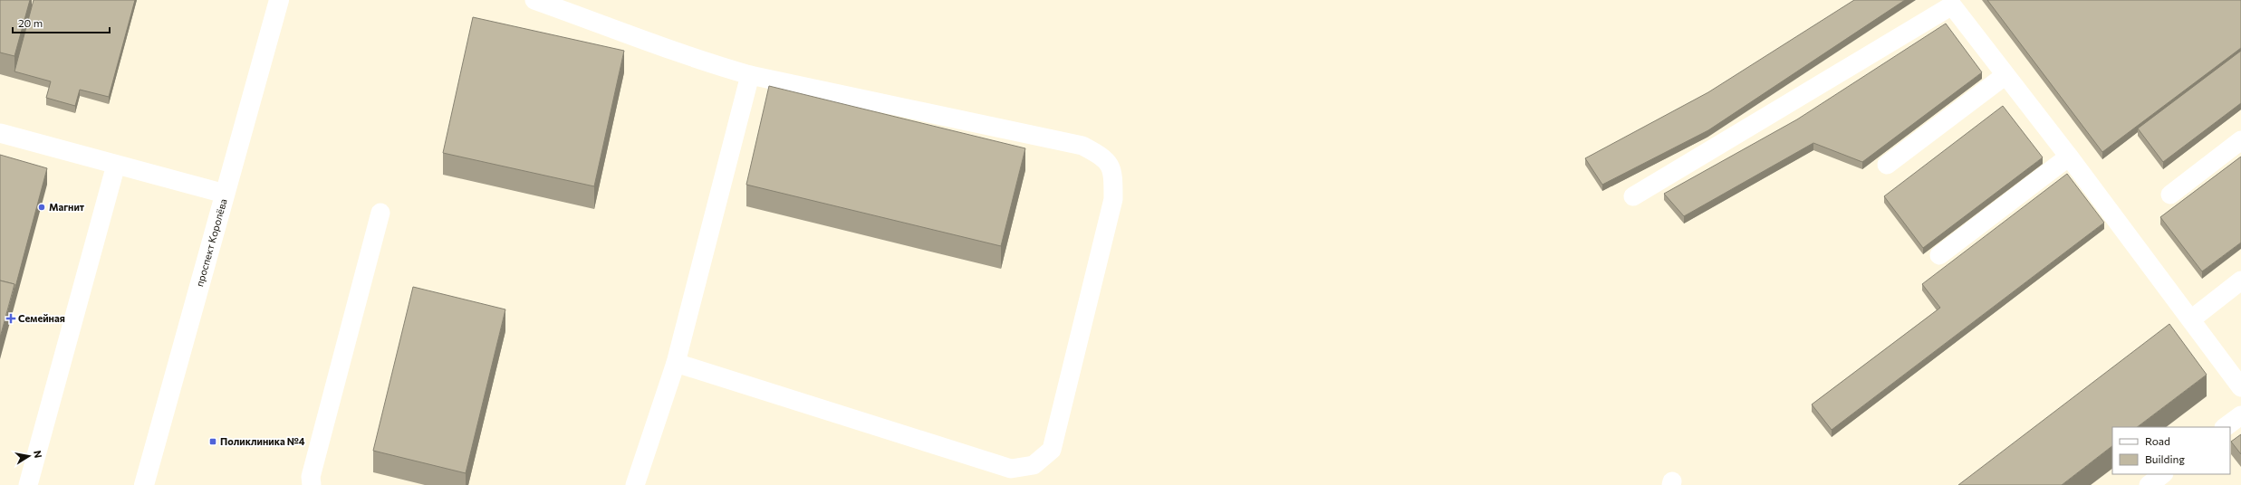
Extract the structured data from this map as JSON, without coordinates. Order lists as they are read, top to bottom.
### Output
{
  "streets": {
    "main road": ["проспект Королёва"]
  },
  "places": {
    "other": ["Магнит"],
    "health": ["Семейная"],
    "transit": ["Поликлиника №4"]
  },
  "legend": ["Road", "Building"],
  "scale_bar": "20 m",
  "north": "right"
}
